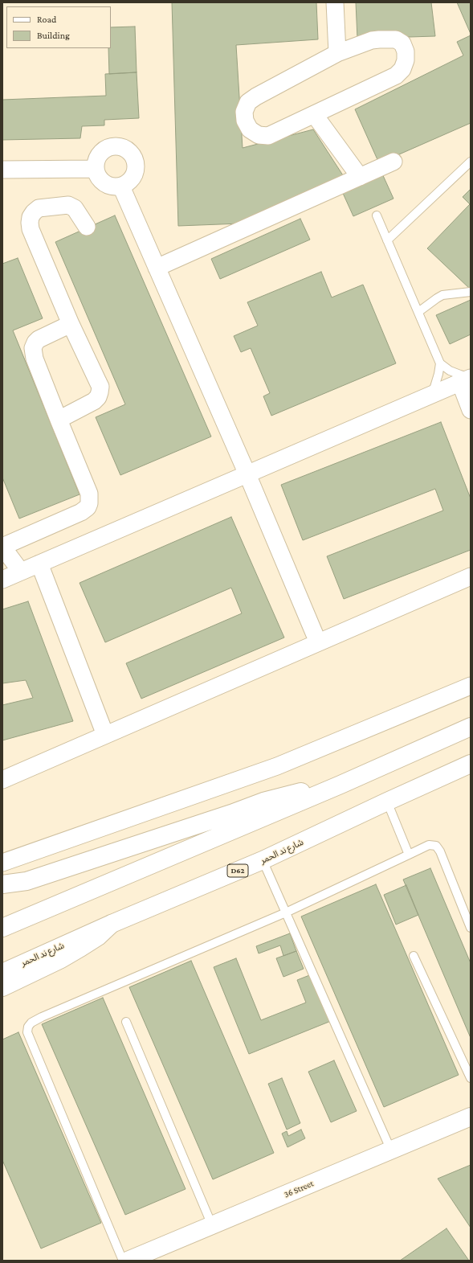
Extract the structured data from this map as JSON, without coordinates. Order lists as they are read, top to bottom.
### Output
{
  "streets": {
    "main road": ["شارع ند الحمر", "D62", "36 Street"]
  },
  "legend": ["Road", "Building"]
}
